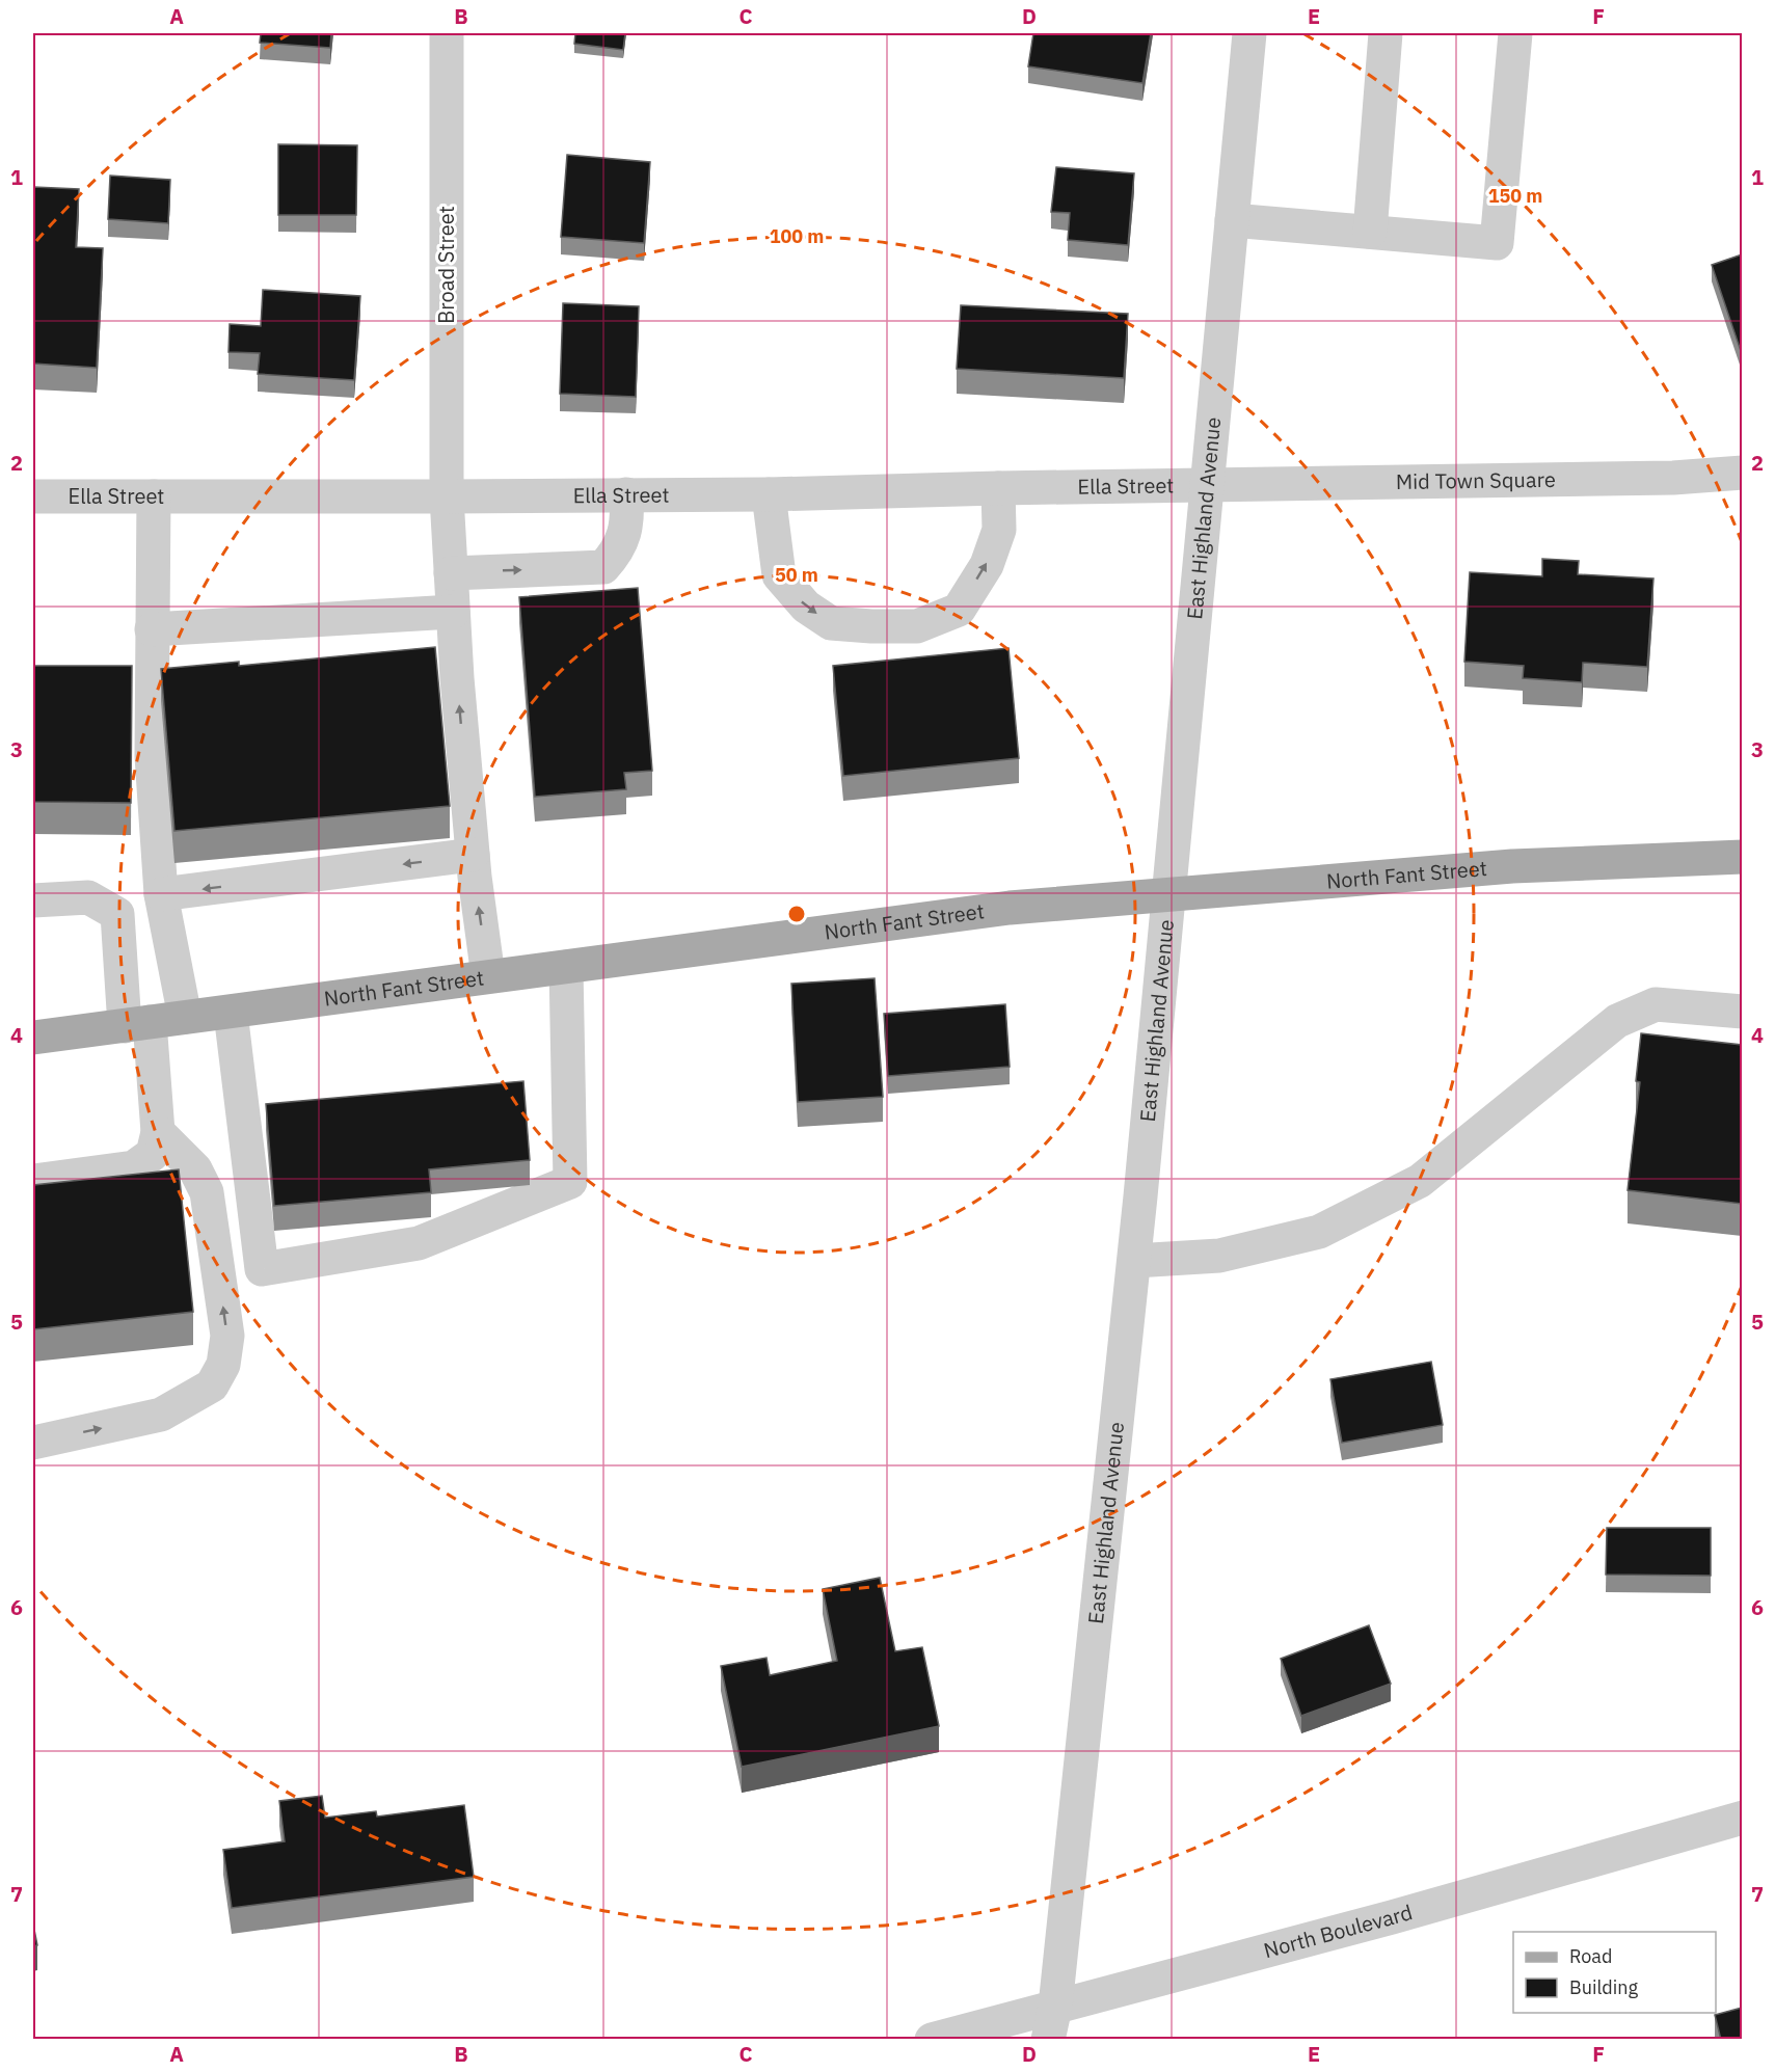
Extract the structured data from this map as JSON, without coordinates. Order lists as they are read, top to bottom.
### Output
{
  "streets": {
    "main road": ["North Fant Street"],
    "street": [
      "Broad Street",
      "Mid Town Square",
      "Ella Street",
      "East Highland Avenue",
      "North Boulevard"
    ]
  },
  "crossings": [
    ["Broad Street", "Ella Street"],
    ["Broad Street", "North Fant Street"],
    ["Mid Town Square", "Ella Street"],
    ["Mid Town Square", "East Highland Avenue"],
    ["Ella Street", "East Highland Avenue"],
    ["East Highland Avenue", "North Fant Street"],
    ["East Highland Avenue", "North Boulevard"]
  ],
  "legend": ["Road", "Building"],
  "grid": {
    "columns": [
      "A",
      "B",
      "C",
      "D",
      "E",
      "F"
    ],
    "rows": [
      "1",
      "2",
      "3",
      "4",
      "5",
      "6",
      "7"
    ]
  },
  "rings": ["150 m", "100 m", "50 m"]
}
